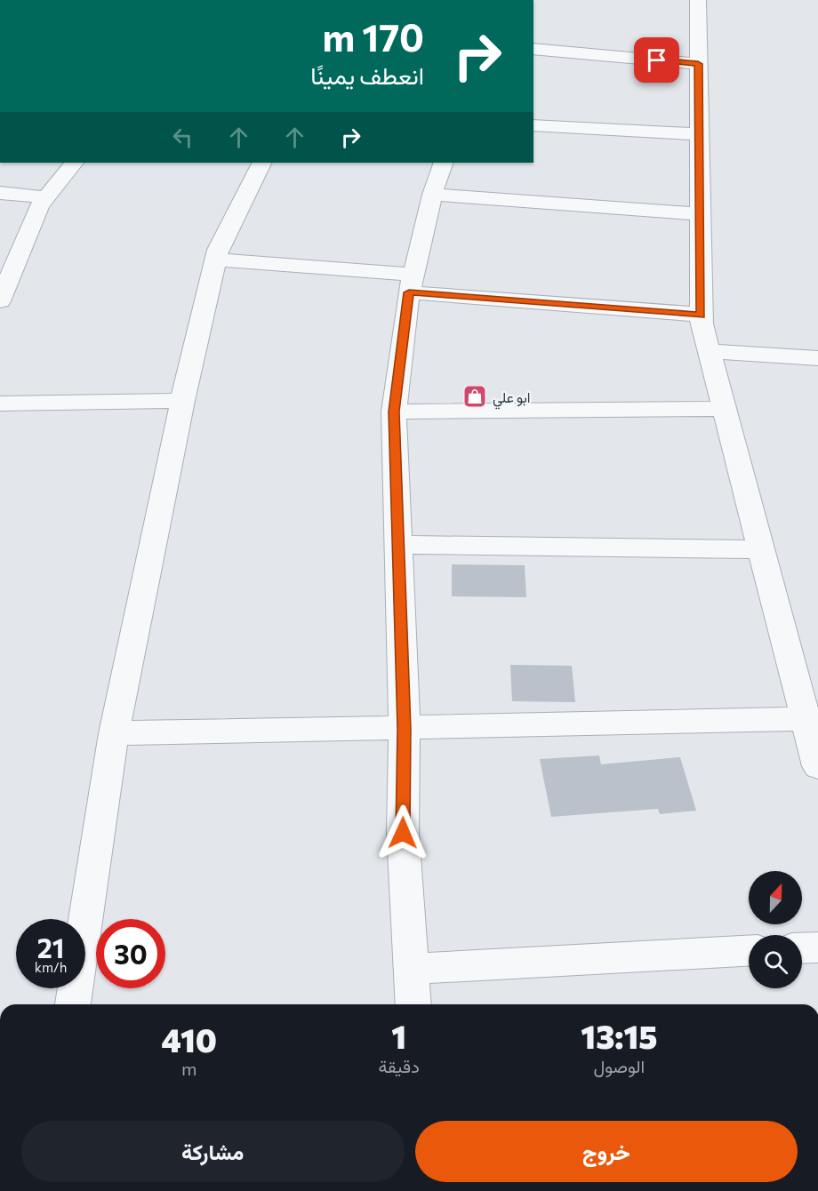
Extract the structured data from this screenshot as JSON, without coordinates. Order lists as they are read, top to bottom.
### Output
{
  "places": {
    "shop": ["ابو علي"]
  },
  "north": "top",
  "page": {
    "turn": ["170 m", "انعطف يمينًا"],
    "speed": "21 km/h",
    "limit": "30",
    "eta": [
      "13:15",
      "الوصول",
      "1",
      "دقيقة",
      "410",
      "m"
    ],
    "buttons": ["خروج", "مشاركة"]
  }
}
